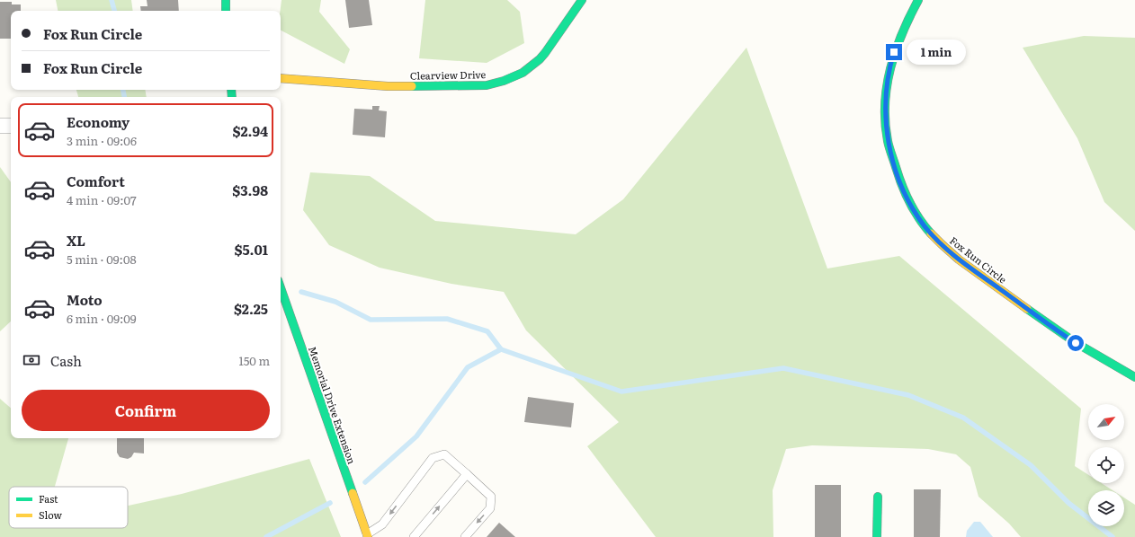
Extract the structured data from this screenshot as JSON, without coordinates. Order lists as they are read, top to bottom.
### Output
{
  "streets": {
    "street": ["Clearview Drive", "Fox Run Circle", "Memorial Drive Extension"]
  },
  "legend": ["Fast", "Slow"],
  "north": "top right",
  "page": {
    "banner": ["Fox Run Circle", "Fox Run Circle"],
    "bubble": "1 min",
    "list": [
      {
        "name": "Economy",
        "note": "3 min · 09:06",
        "value": "$2.94"
      },
      {
        "name": "Comfort",
        "note": "4 min · 09:07",
        "value": "$3.98"
      },
      {
        "name": "XL",
        "note": "5 min · 09:08",
        "value": "$5.01"
      },
      {
        "name": "Moto",
        "note": "6 min · 09:09",
        "value": "$2.25"
      }
    ],
    "pay": ["Cash", "150 m"],
    "buttons": "Confirm"
  }
}
